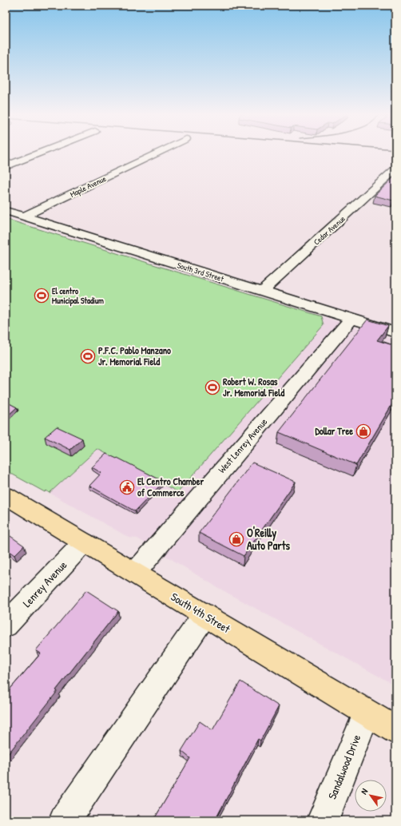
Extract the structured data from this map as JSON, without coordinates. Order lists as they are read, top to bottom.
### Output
{
  "streets": {
    "main road": ["South 4th Street"],
    "street": [
      "Maple Avenue",
      "Cedar Avenue",
      "South 3rd Street",
      "West Lenrey Avenue",
      "Lenrey Avenue",
      "Sandalwood Drive"
    ]
  },
  "crossings": [
    ["Maple Avenue", "South 3rd Street"],
    ["Cedar Avenue", "South 3rd Street"],
    ["South 3rd Street", "West Lenrey Avenue"],
    ["West Lenrey Avenue", "South 4th Street"],
    ["Lenrey Avenue", "South 4th Street"],
    ["South 4th Street", "Sandalwood Drive"]
  ],
  "places": {
    "sports": ["El centro Municipal Stadium", "P.F.C. Pablo Manzano Jr. Memorial Field", "Robert W. Rosas Jr. Memorial Field"],
    "shop": ["Dollar Tree", "O'Reilly Auto Parts"],
    "public building": ["El Centro Chamber of Commerce"]
  },
  "north": "top left"
}
